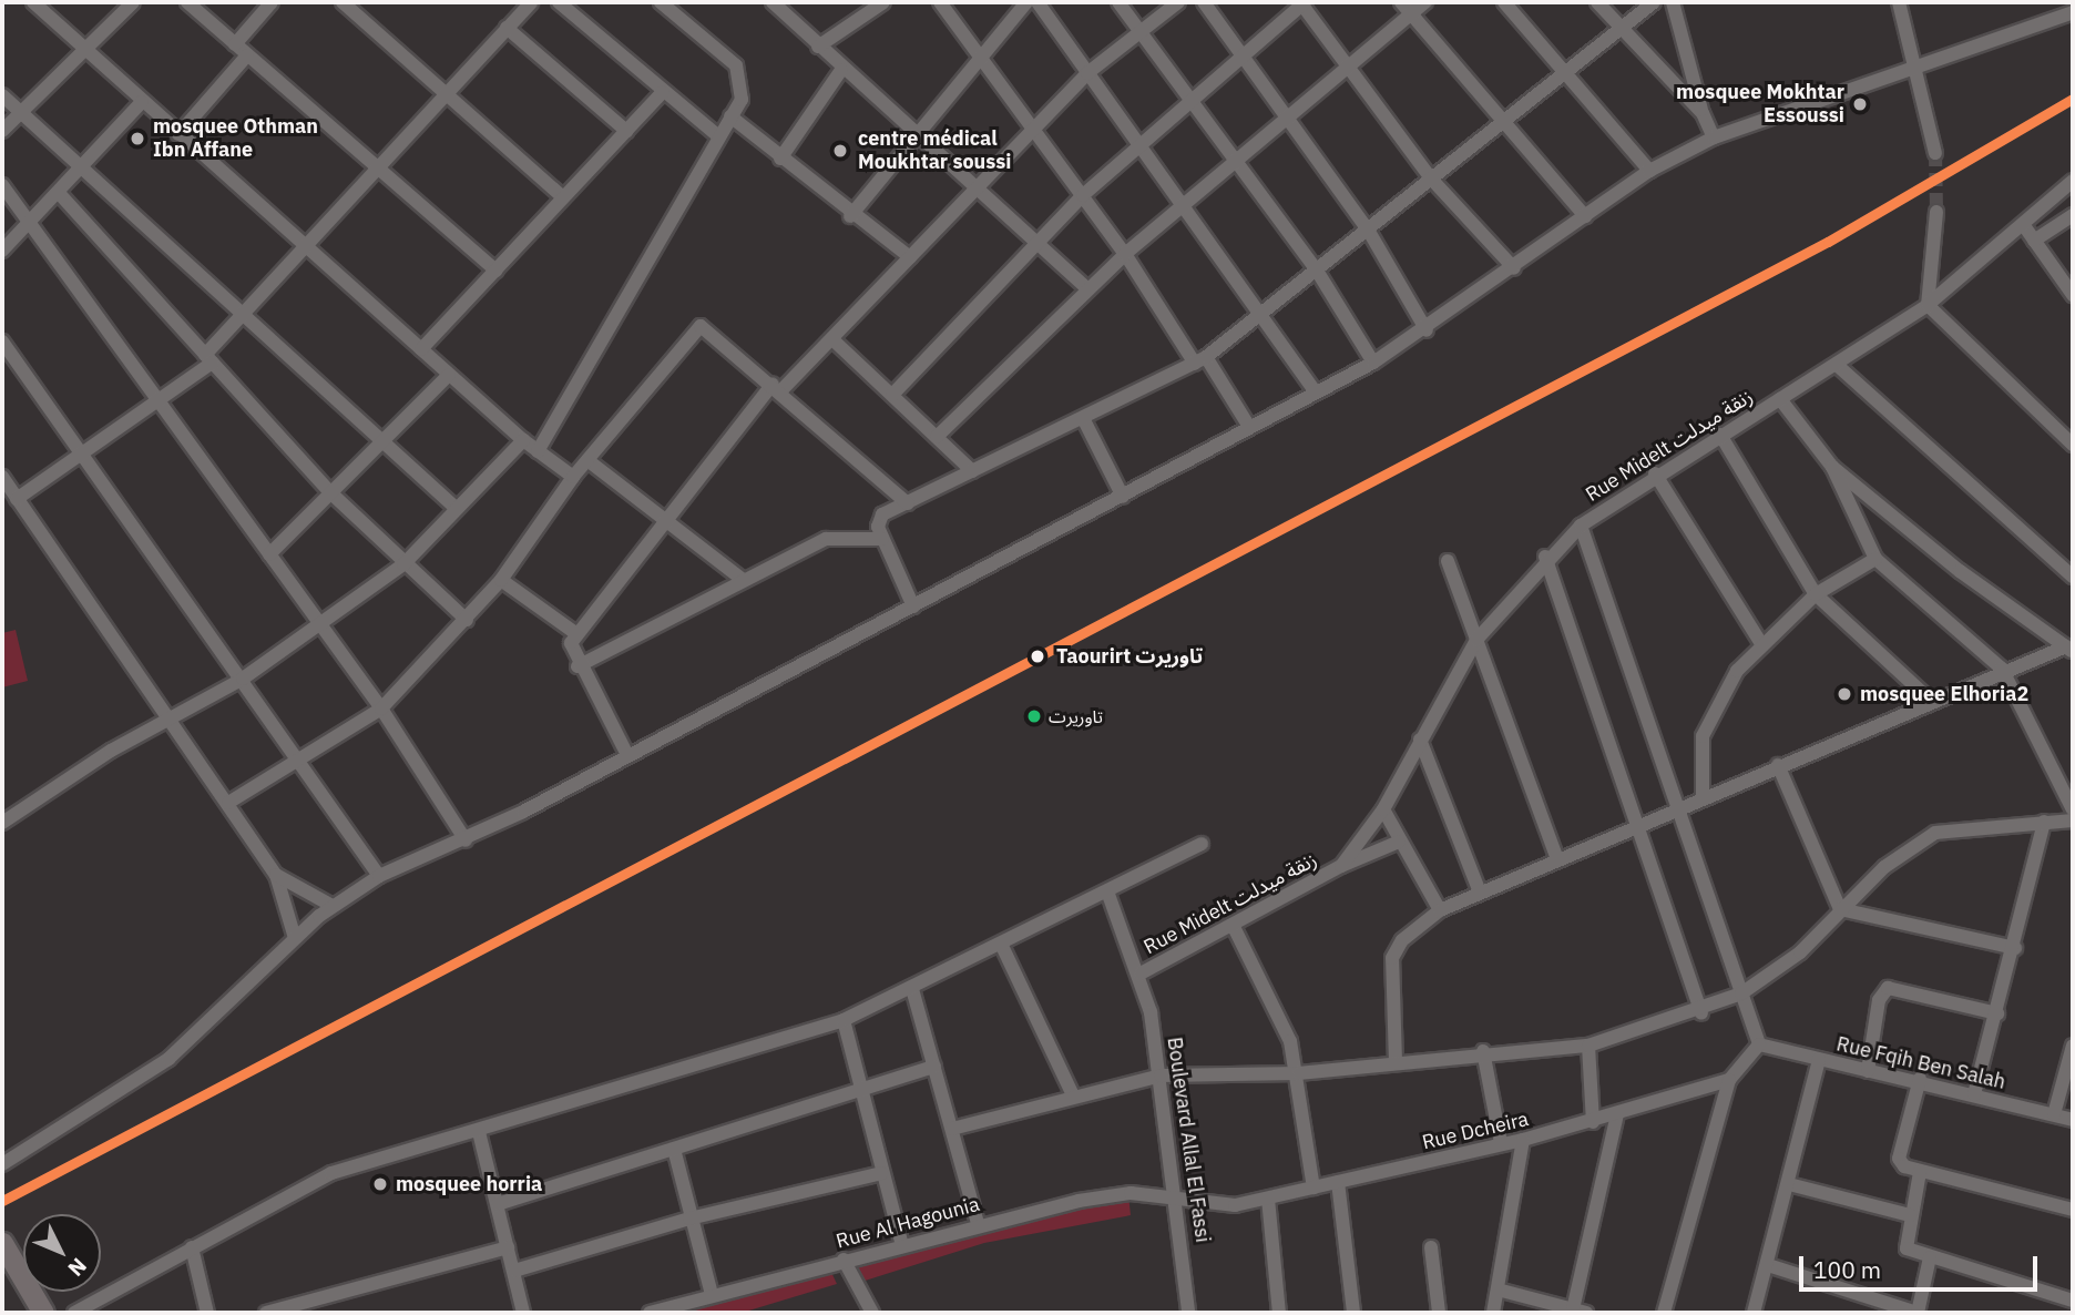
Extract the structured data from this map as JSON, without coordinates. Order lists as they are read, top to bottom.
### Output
{
  "streets": {
    "street": [
      "Rue Midelt زنقة ميدلت",
      "Rue Fqih Ben Salah",
      "Rue Dcheira",
      "Boulevard Allal El Fassi",
      "Rue Al Hagounia"
    ]
  },
  "crossings": [
    ["Rue Midelt زنقة ميدلت", "Boulevard Allal El Fassi"],
    ["Rue Dcheira", "Boulevard Allal El Fassi"],
    ["Rue Dcheira", "Rue Al Hagounia"],
    ["Boulevard Allal El Fassi", "Rue Al Hagounia"]
  ],
  "places": [
    "mosquee Mokhtar Essoussi",
    "mosquee Othman Ibn Affane",
    "centre médical Moukhtar soussi",
    "Taourirt تاوريرت",
    "mosquee Elhoria2",
    "تاوريرت",
    "mosquee horria"
  ],
  "scale_bar": "100 m",
  "north": "bottom right"
}
